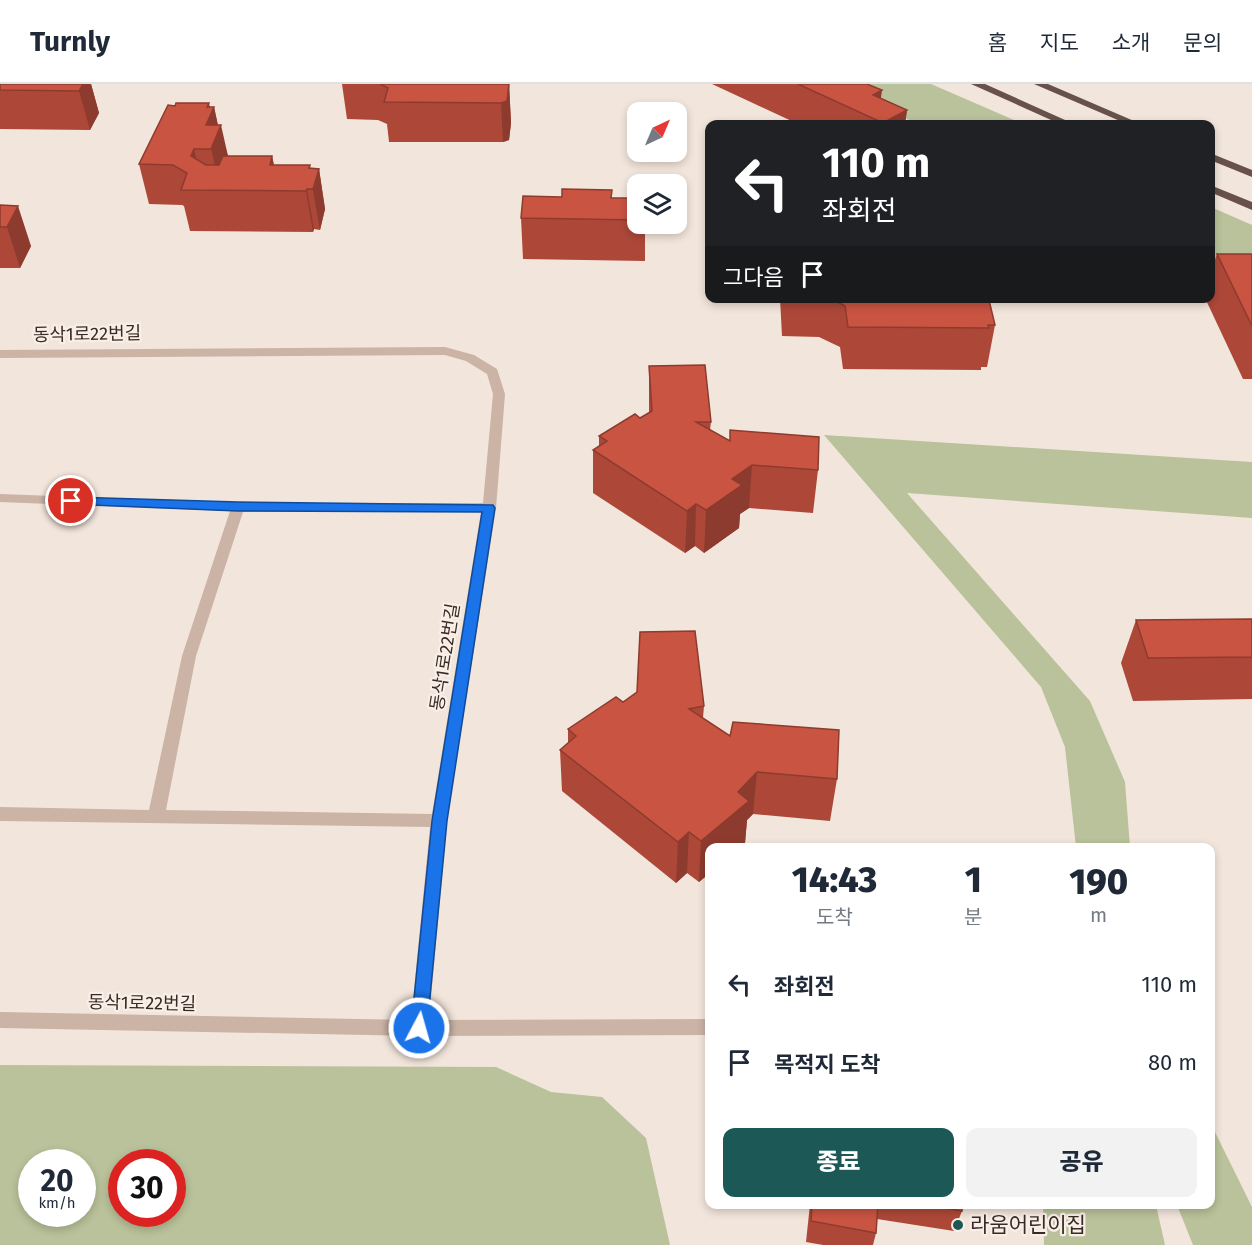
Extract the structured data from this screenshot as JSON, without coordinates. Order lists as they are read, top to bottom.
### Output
{
  "streets": {
    "street": ["동삭1로22번길"]
  },
  "places": ["라움어린이집"],
  "north": "top right",
  "page": {
    "header": "Turnly",
    "nav": [
      "홈",
      "지도",
      "소개",
      "문의"
    ],
    "turn": ["110 m", "좌회전"],
    "then": "그다음",
    "eta": [
      "14:43",
      "도착",
      "1",
      "분",
      "190",
      "m"
    ],
    "list": [
      {
        "name": "좌회전",
        "value": "110 m"
      },
      {
        "name": "목적지 도착",
        "value": "80 m"
      }
    ],
    "buttons": ["종료", "공유"],
    "speed": "20 km/h",
    "limit": "30"
  }
}
